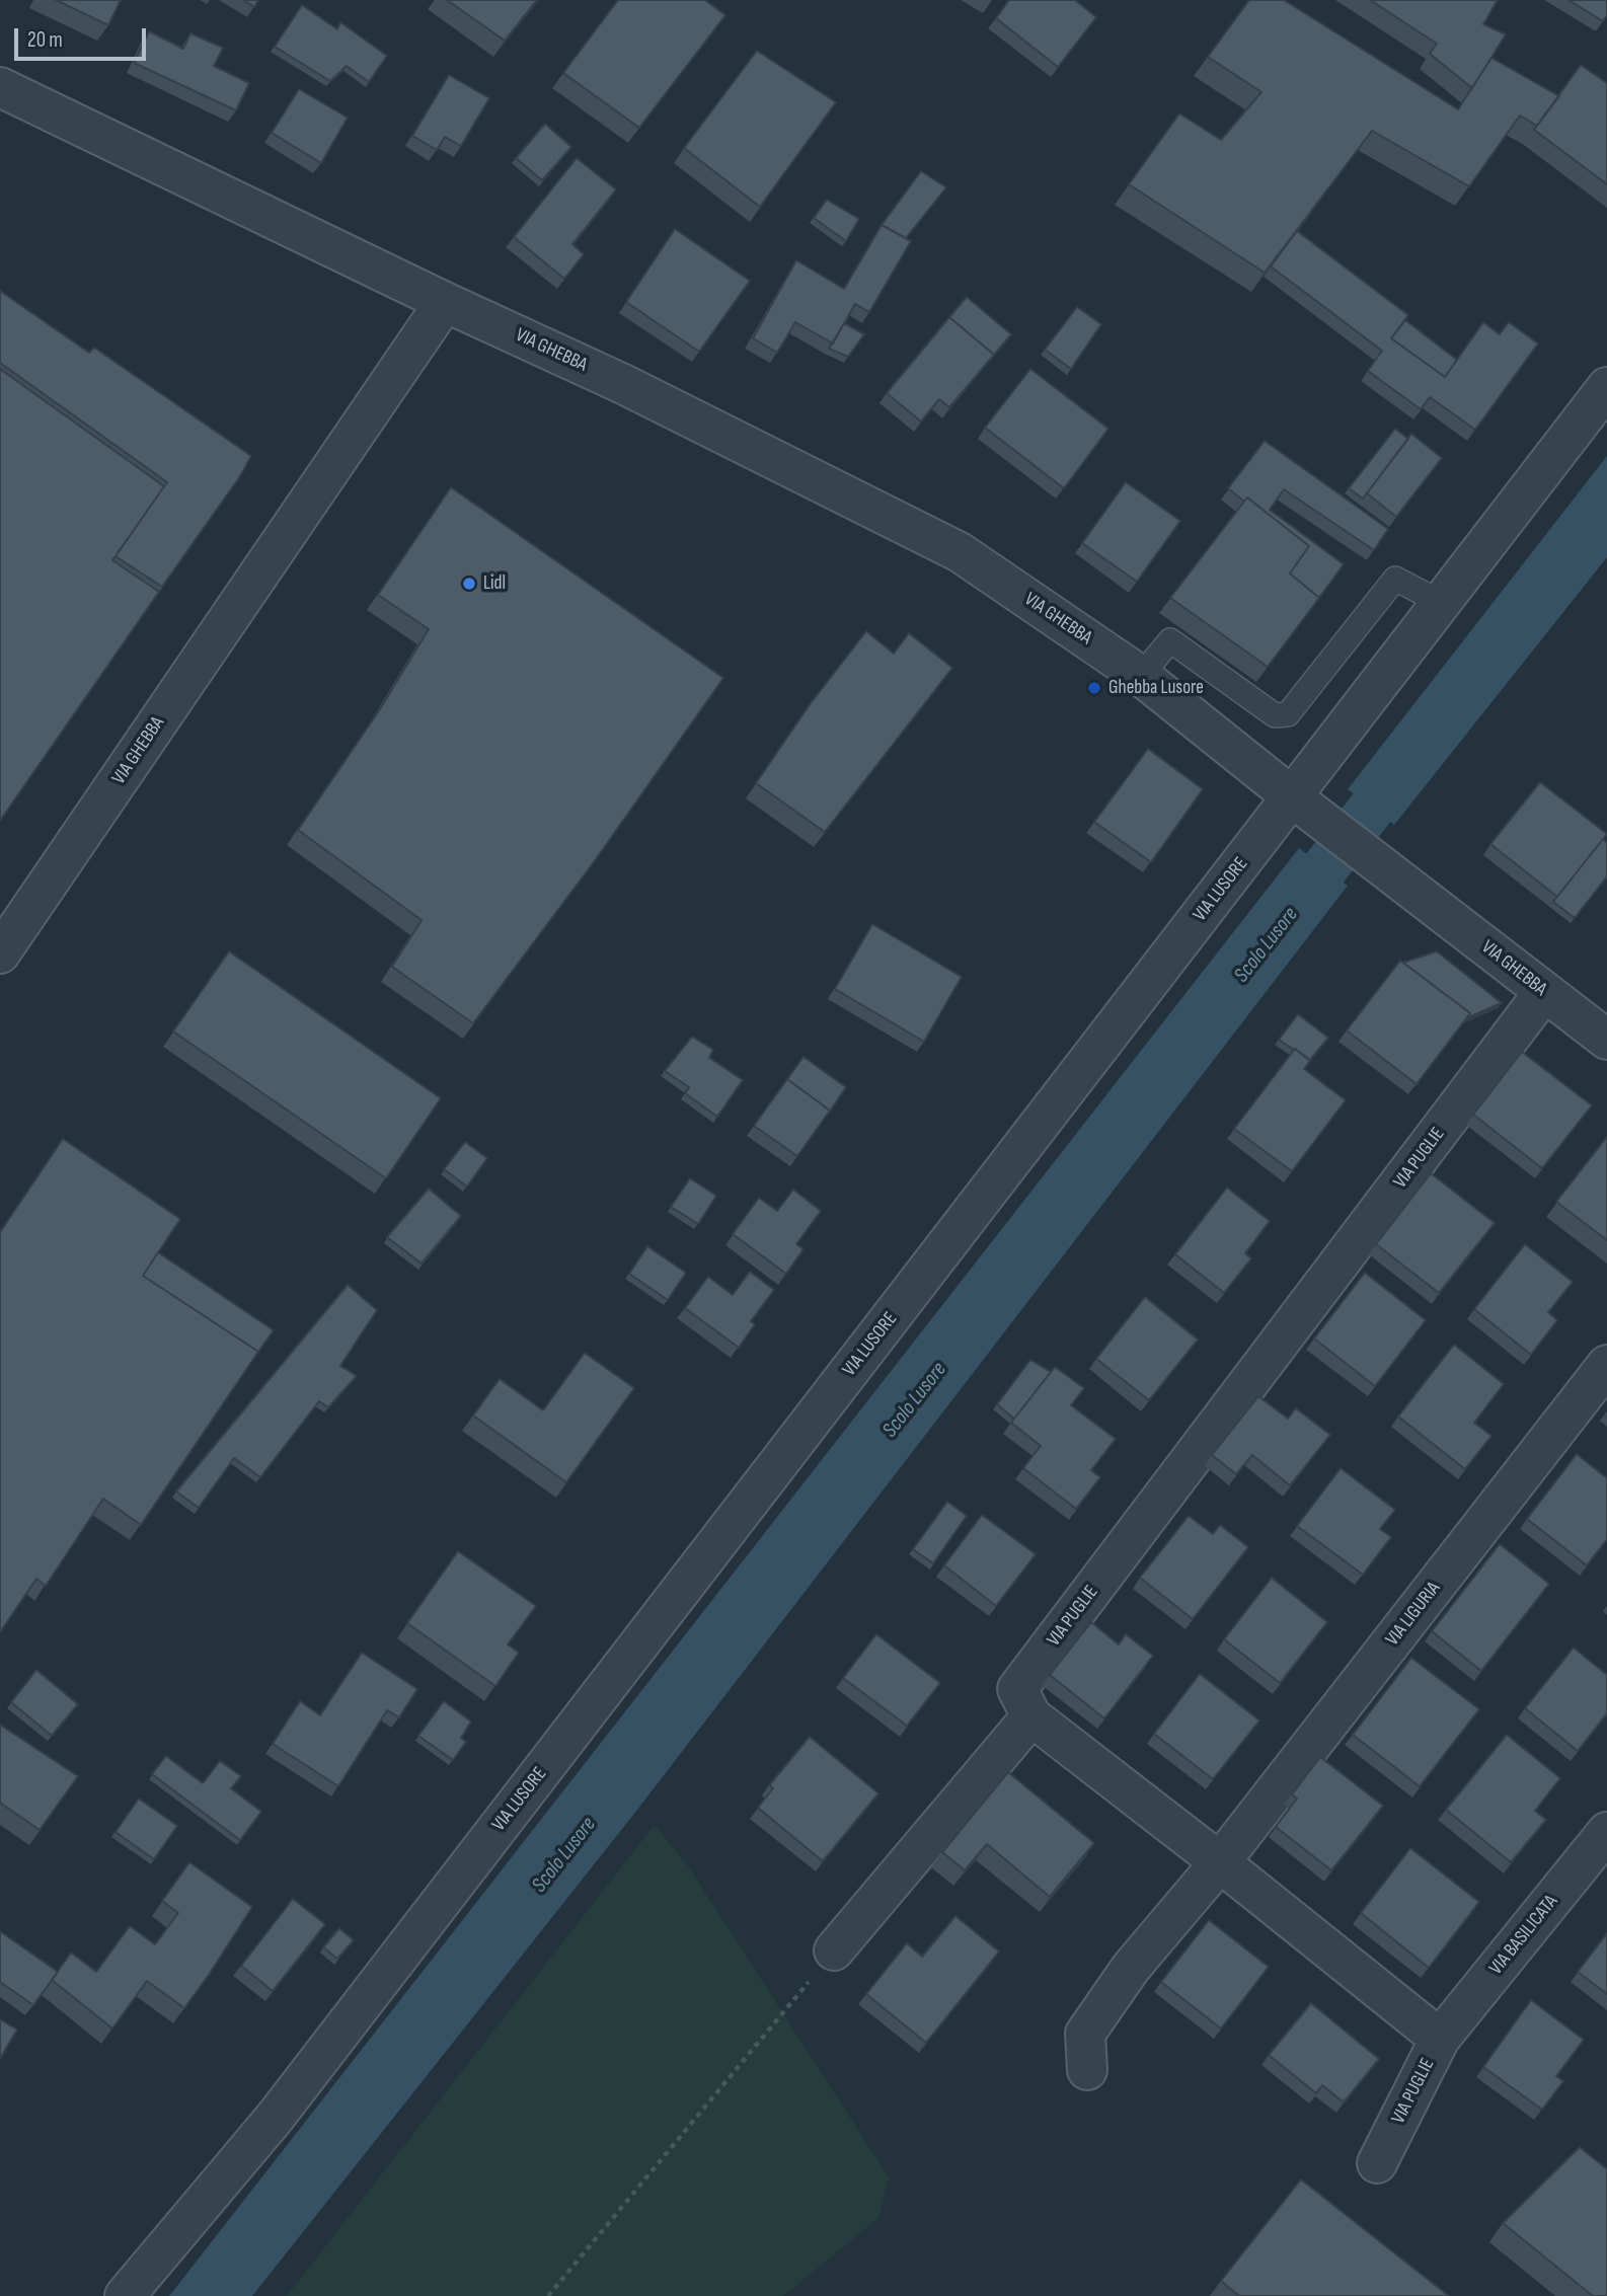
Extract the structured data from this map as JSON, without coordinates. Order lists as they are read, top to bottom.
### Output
{
  "streets": {
    "street": [
      "VIA GHEBBA",
      "VIA LUSORE",
      "VIA PUGLIE",
      "VIA LIGURIA",
      "VIA BASILICATA"
    ]
  },
  "crossings": [
    ["VIA GHEBBA", "VIA LUSORE"],
    ["VIA GHEBBA", "VIA PUGLIE"],
    ["VIA PUGLIE", "VIA LIGURIA"],
    ["VIA PUGLIE", "VIA BASILICATA"]
  ],
  "water": ["Scolo Lusore"],
  "places": ["Lidl", "Ghebba Lusore"],
  "scale_bar": "20 m"
}
